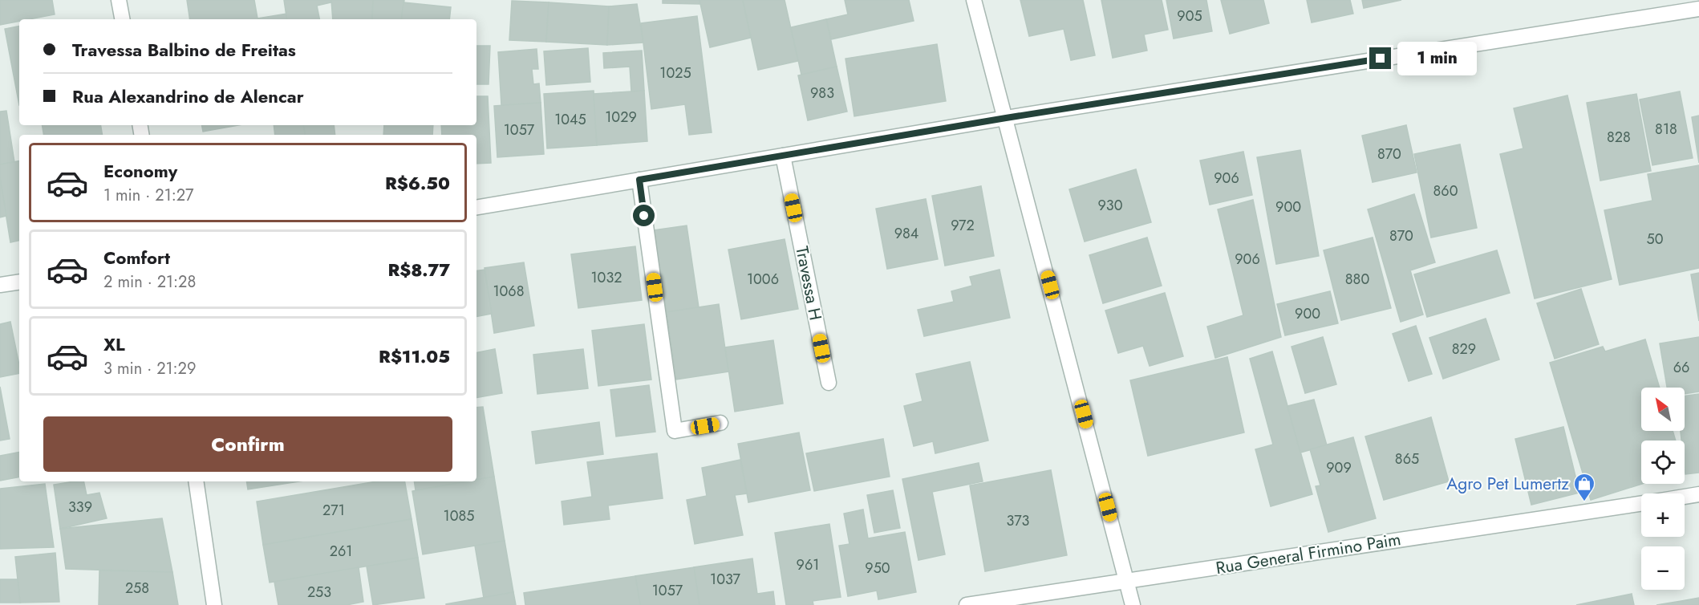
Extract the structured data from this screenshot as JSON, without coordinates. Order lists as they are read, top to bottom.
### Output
{
  "streets": {
    "street": ["Travessa H", "Rua General Firmino Paim"]
  },
  "places": {
    "shop": ["Agro Pet Lumertz"]
  },
  "house_numbers": [
    "905",
    "1025",
    "983",
    "1029",
    "1045",
    "818",
    "1057",
    "828",
    "870",
    "906",
    "860",
    "930",
    "900",
    "972",
    "984",
    "870",
    "50",
    "906",
    "1032",
    "1006",
    "880",
    "1068",
    "900",
    "829",
    "66",
    "865",
    "909",
    "339",
    "271",
    "1085",
    "373",
    "261",
    "961",
    "950",
    "1037",
    "258",
    "1057",
    "253"
  ],
  "north": "top left",
  "page": {
    "banner": ["Travessa Balbino de Freitas", "Rua Alexandrino de Alencar"],
    "bubble": "1 min",
    "list": [
      {
        "name": "Economy",
        "note": "1 min · 21:27",
        "value": "R$6.50"
      },
      {
        "name": "Comfort",
        "note": "2 min · 21:28",
        "value": "R$8.77"
      },
      {
        "name": "XL",
        "note": "3 min · 21:29",
        "value": "R$11.05"
      }
    ],
    "map_buttons": ["+", "−"],
    "buttons": "Confirm"
  }
}
